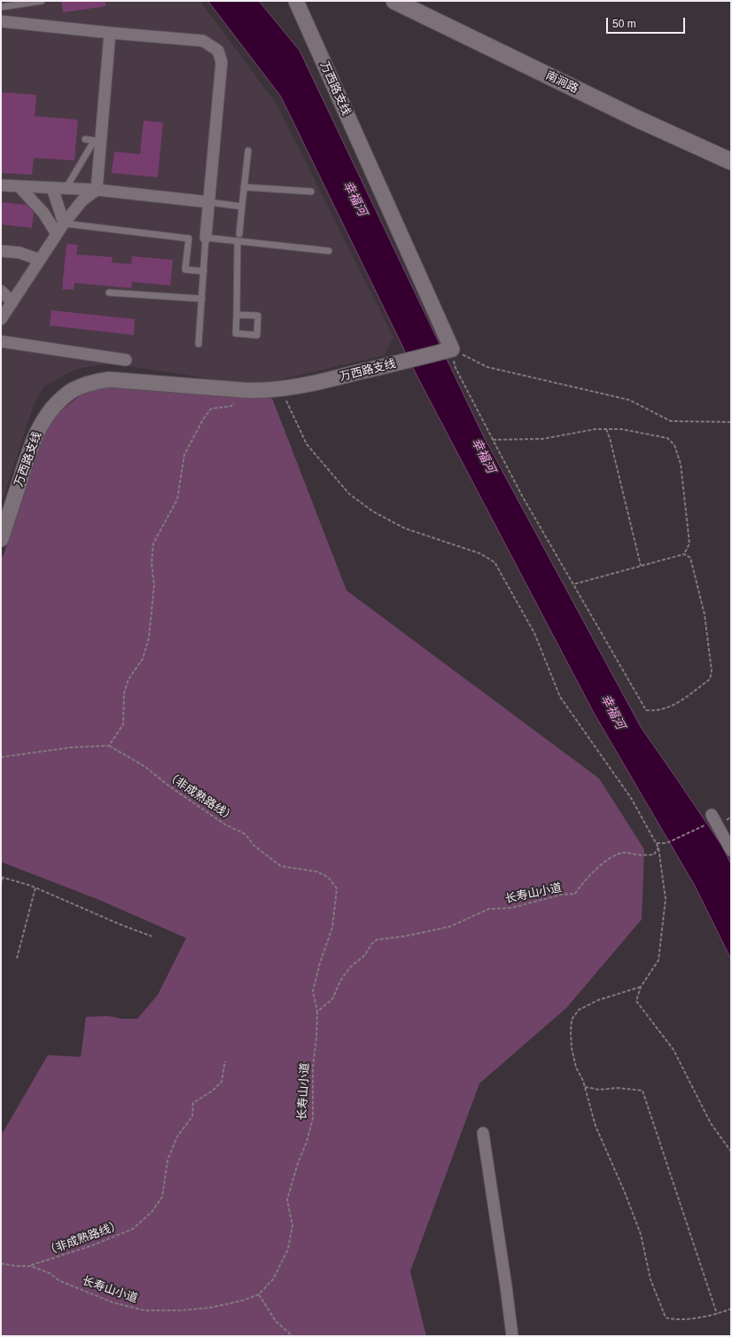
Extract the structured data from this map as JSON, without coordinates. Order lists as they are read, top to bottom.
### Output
{
  "streets": {
    "main road": ["南涧路"],
    "street": ["万西路支线"],
    "path": ["（非成熟路线）", "长寿山小道"]
  },
  "crossings": [
    ["（非成熟路线）", "长寿山小道"]
  ],
  "water": ["幸福河"],
  "scale_bar": "50 m"
}
